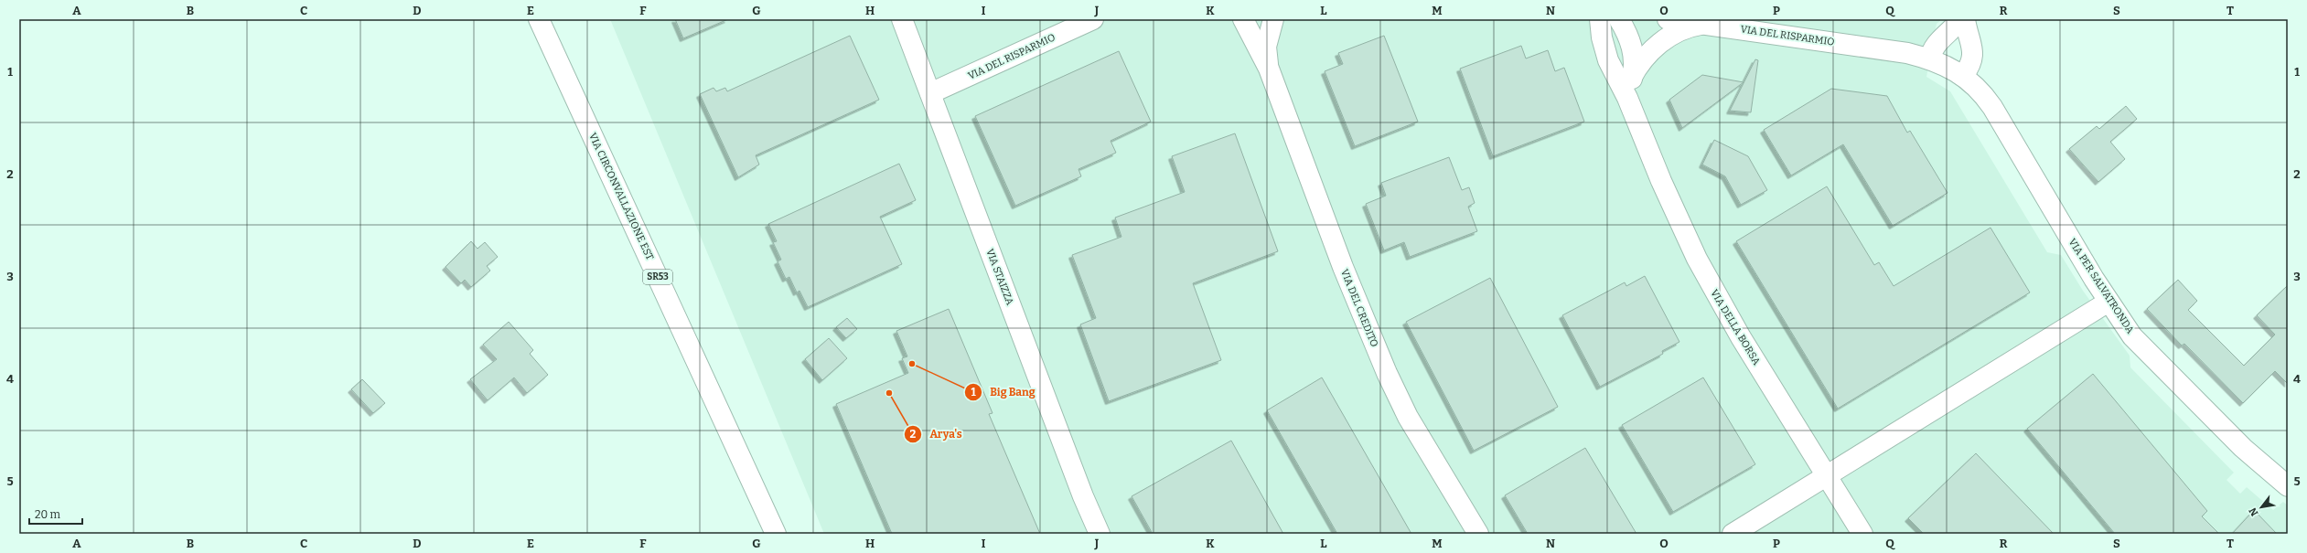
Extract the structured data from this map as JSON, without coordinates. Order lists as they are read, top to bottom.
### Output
{
  "streets": {
    "street": [
      "VIA DEL RISPARMIO",
      "VIA CIRCONVALLAZIONE EST",
      "SR53",
      "VIA STAIZZA",
      "VIA PER SALVATRONDA",
      "VIA DEL CREDITO",
      "VIA DELLA BORSA"
    ]
  },
  "crossings": [
    ["VIA DEL RISPARMIO", "VIA STAIZZA"],
    ["VIA DEL RISPARMIO", "VIA PER SALVATRONDA"],
    ["VIA DEL RISPARMIO", "VIA DELLA BORSA"]
  ],
  "places": ["Big Bang", "Arya's"],
  "scale_bar": "20 m",
  "north": "bottom left",
  "grid": {
    "columns": [
      "A",
      "B",
      "C",
      "D",
      "E",
      "F",
      "G",
      "H",
      "I",
      "J",
      "K",
      "L",
      "M",
      "N",
      "O",
      "P",
      "Q",
      "R",
      "S",
      "T"
    ],
    "rows": [
      "1",
      "2",
      "3",
      "4",
      "5"
    ]
  }
}
